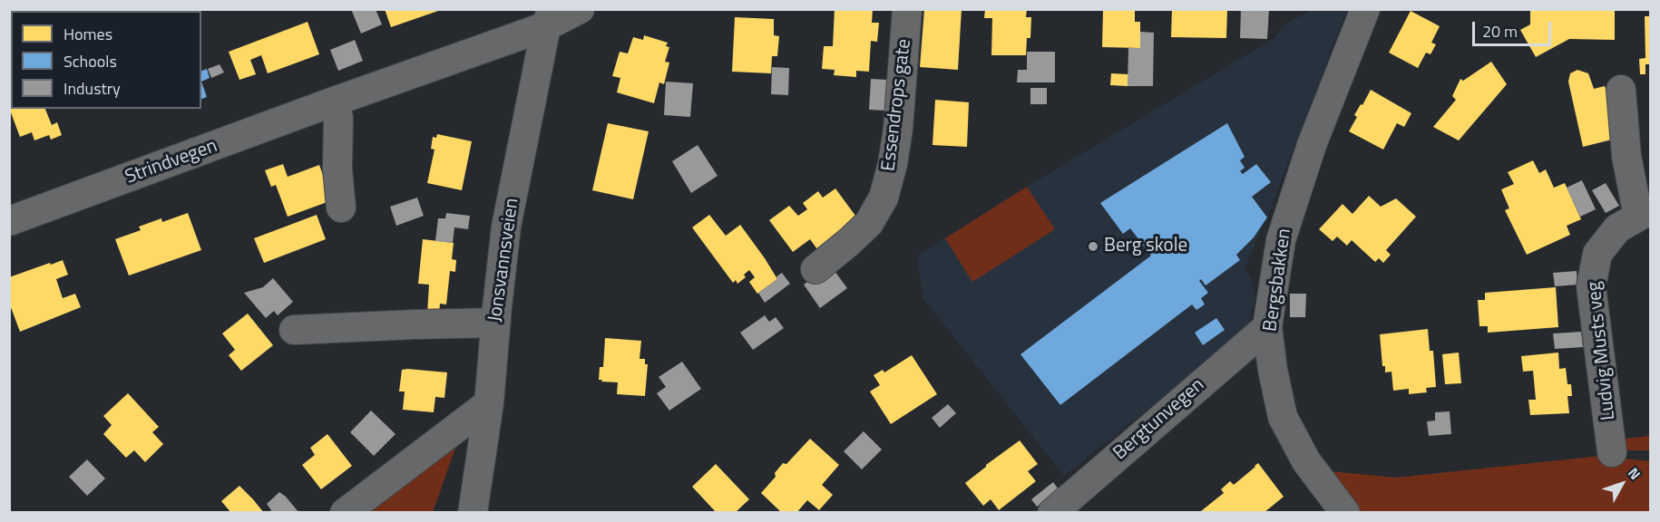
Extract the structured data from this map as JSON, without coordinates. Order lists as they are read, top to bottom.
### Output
{
  "streets": {
    "street": [
      "Essendrops gate",
      "Strindvegen",
      "Jonsvannsveien",
      "Bergsbakken",
      "Ludvig Musts veg",
      "Bergtunvegen"
    ]
  },
  "crossings": [
    ["Strindvegen", "Jonsvannsveien"],
    ["Bergsbakken", "Bergtunvegen"]
  ],
  "places": ["Berg skole"],
  "legend": ["Homes", "Schools", "Industry"],
  "scale_bar": "20 m",
  "north": "top right"
}
